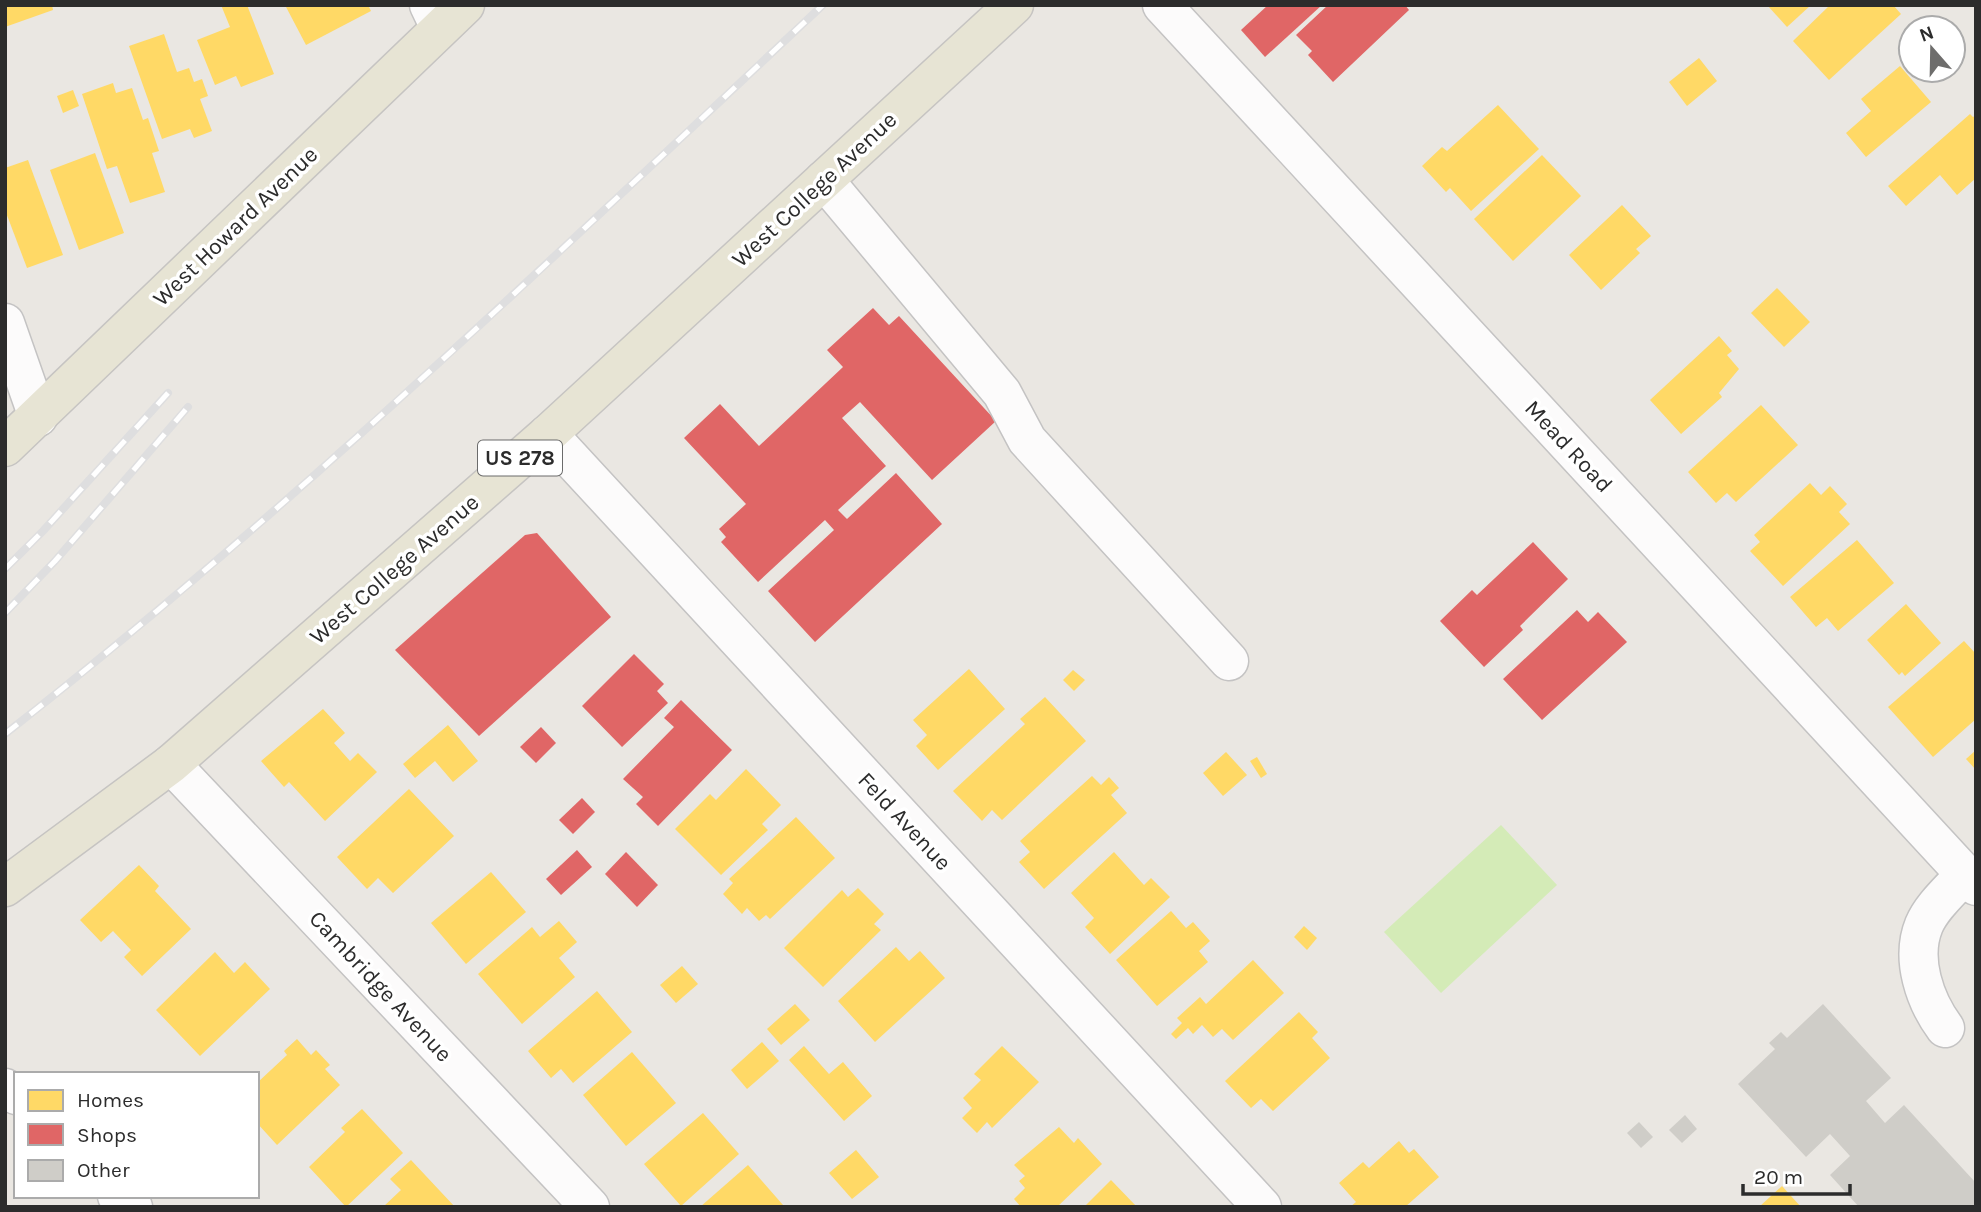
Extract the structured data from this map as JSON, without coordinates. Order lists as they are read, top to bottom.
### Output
{
  "streets": {
    "main road": ["West College Avenue", "West Howard Avenue", "US 278"],
    "street": ["Mead Road", "Feld Avenue", "Cambridge Avenue"]
  },
  "crossings": [
    ["West College Avenue", "Feld Avenue"],
    ["West College Avenue", "Cambridge Avenue"]
  ],
  "legend": ["Homes", "Shops", "Other"],
  "scale_bar": "20 m",
  "north": "top"
}
